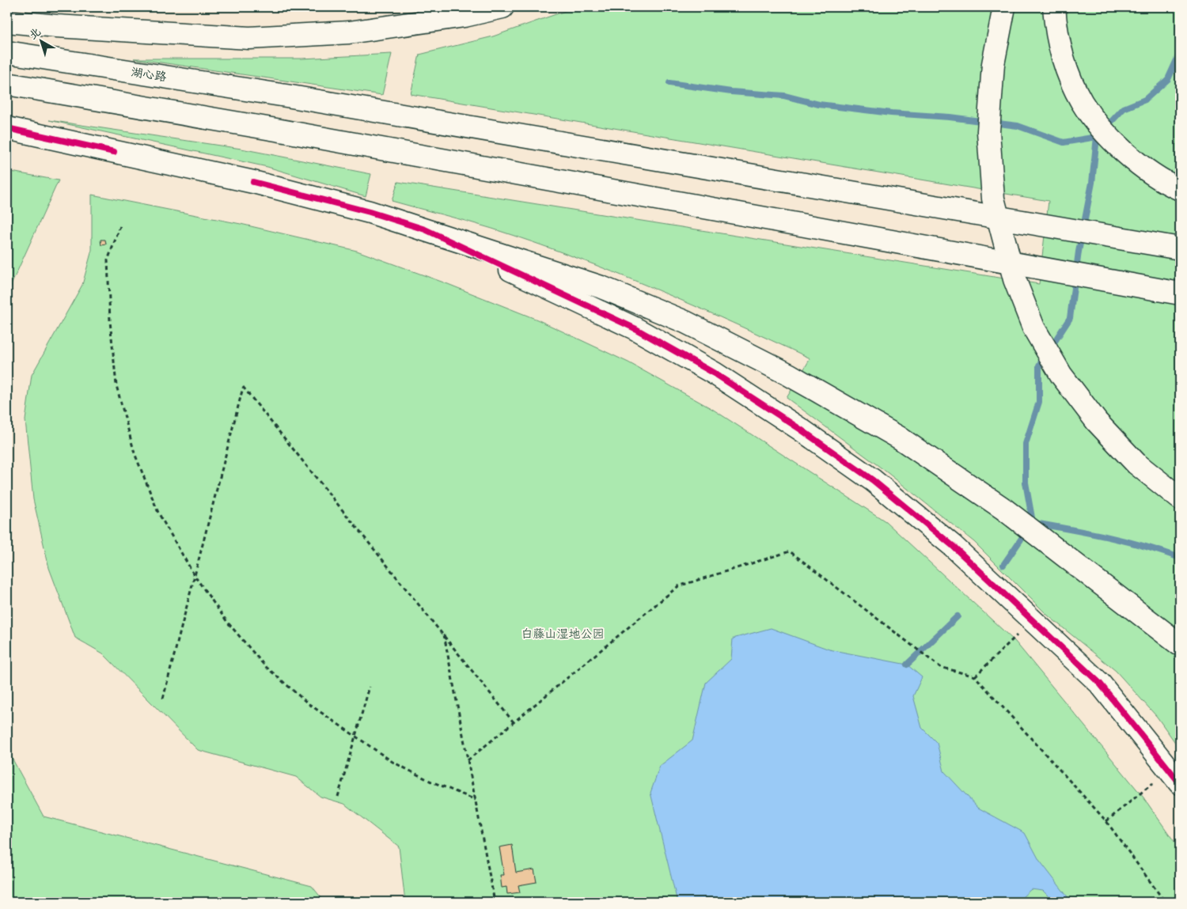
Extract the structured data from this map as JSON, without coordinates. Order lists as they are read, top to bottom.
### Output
{
  "streets": {
    "main road": ["湖心路"]
  },
  "parks": ["白藤山湿地公园"],
  "north": "top left"
}
